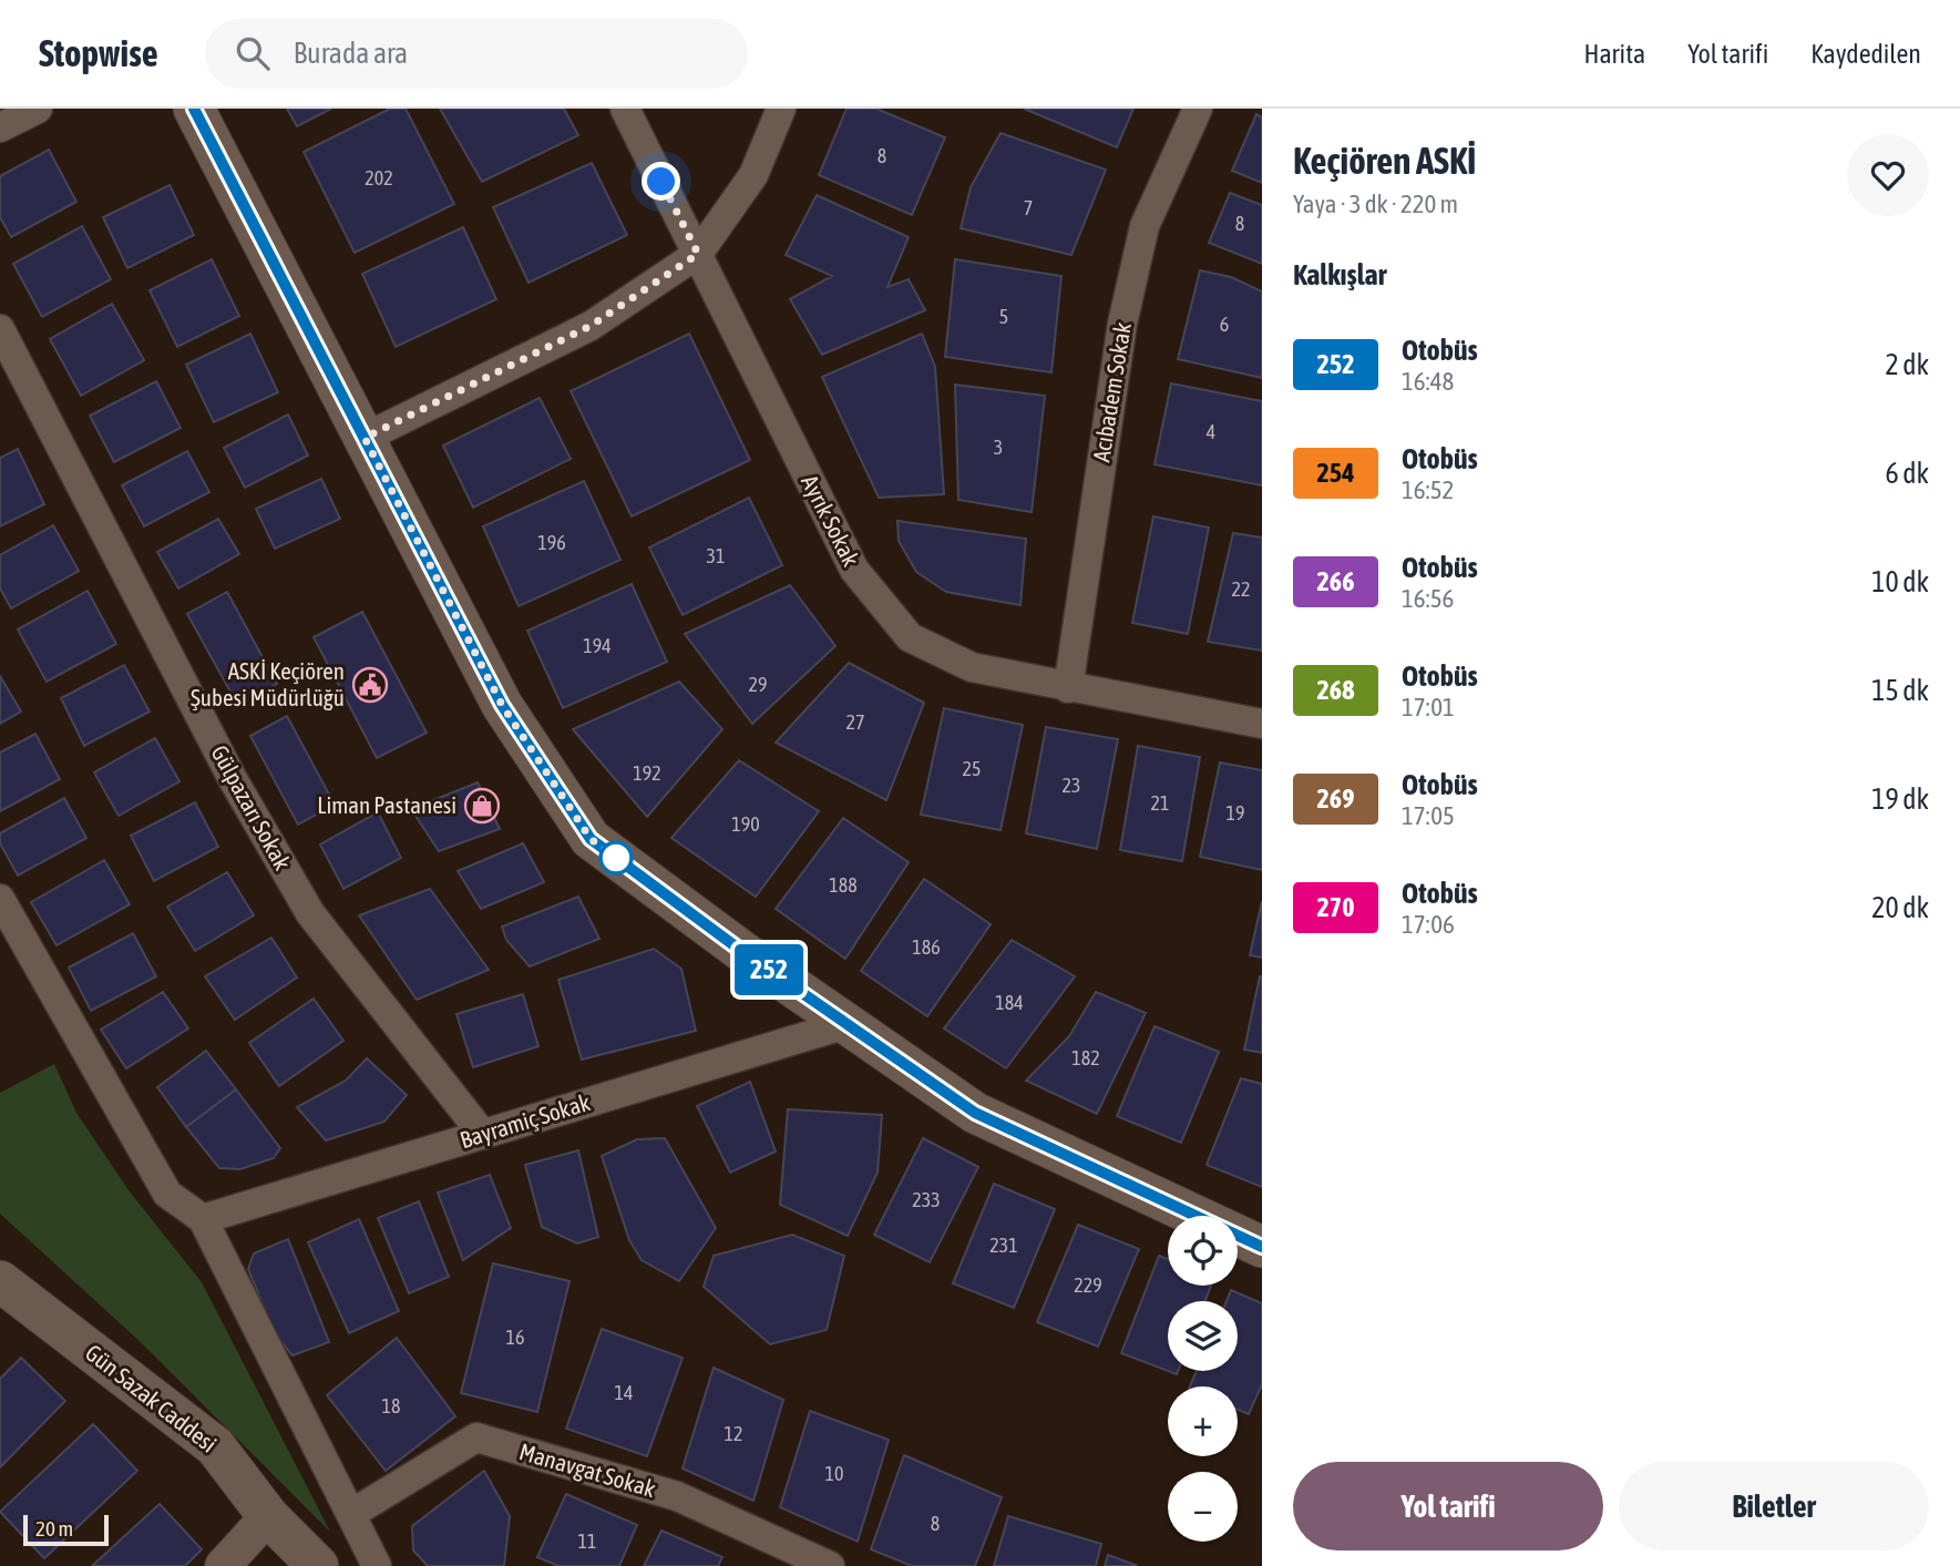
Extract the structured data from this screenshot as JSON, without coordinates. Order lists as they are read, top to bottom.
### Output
{
  "streets": {
    "main road": ["Gün Sazak Caddesi"],
    "street": [
      "Acıbadem Sokak",
      "Ayrık Sokak",
      "Gülpazarı Sokak",
      "Bayramiç Sokak",
      "Manavgat Sokak"
    ]
  },
  "crossings": [
    ["Acıbadem Sokak", "Ayrık Sokak"],
    ["Gülpazarı Sokak", "Bayramiç Sokak"]
  ],
  "places": {
    "public building": ["ASKİ Keçiören Şubesi Müdürlüğü"],
    "shop": ["Liman Pastanesi"]
  },
  "lines": ["bus line 252"],
  "house_numbers": [
    "8",
    "202",
    "7",
    "8",
    "5",
    "6",
    "4",
    "3",
    "196",
    "31",
    "22",
    "194",
    "29",
    "27",
    "25",
    "192",
    "23",
    "21",
    "19",
    "190",
    "188",
    "186",
    "184",
    "182",
    "233",
    "231",
    "229",
    "16",
    "14",
    "18",
    "12",
    "10",
    "8",
    "11"
  ],
  "scale_bar": "20 m",
  "page": {
    "header": "Stopwise",
    "search": "Burada ara",
    "nav": ["Harita", "Yol tarifi", "Kaydedilen"],
    "on_map": "252",
    "heading": [
      ["Keçiören ASKİ", "Yaya · 3 dk · 220 m"],
      "Kalkışlar"
    ],
    "list": [
      {
        "mark": "252",
        "name": "Otobüs",
        "note": "16:48",
        "value": "2 dk"
      },
      {
        "mark": "254",
        "name": "Otobüs",
        "note": "16:52",
        "value": "6 dk"
      },
      {
        "mark": "266",
        "name": "Otobüs",
        "note": "16:56",
        "value": "10 dk"
      },
      {
        "mark": "268",
        "name": "Otobüs",
        "note": "17:01",
        "value": "15 dk"
      },
      {
        "mark": "269",
        "name": "Otobüs",
        "note": "17:05",
        "value": "19 dk"
      },
      {
        "mark": "270",
        "name": "Otobüs",
        "note": "17:06",
        "value": "20 dk"
      }
    ],
    "map_buttons": ["+", "−"],
    "buttons": ["Yol tarifi", "Biletler"],
    "scale": "20 m"
  }
}
